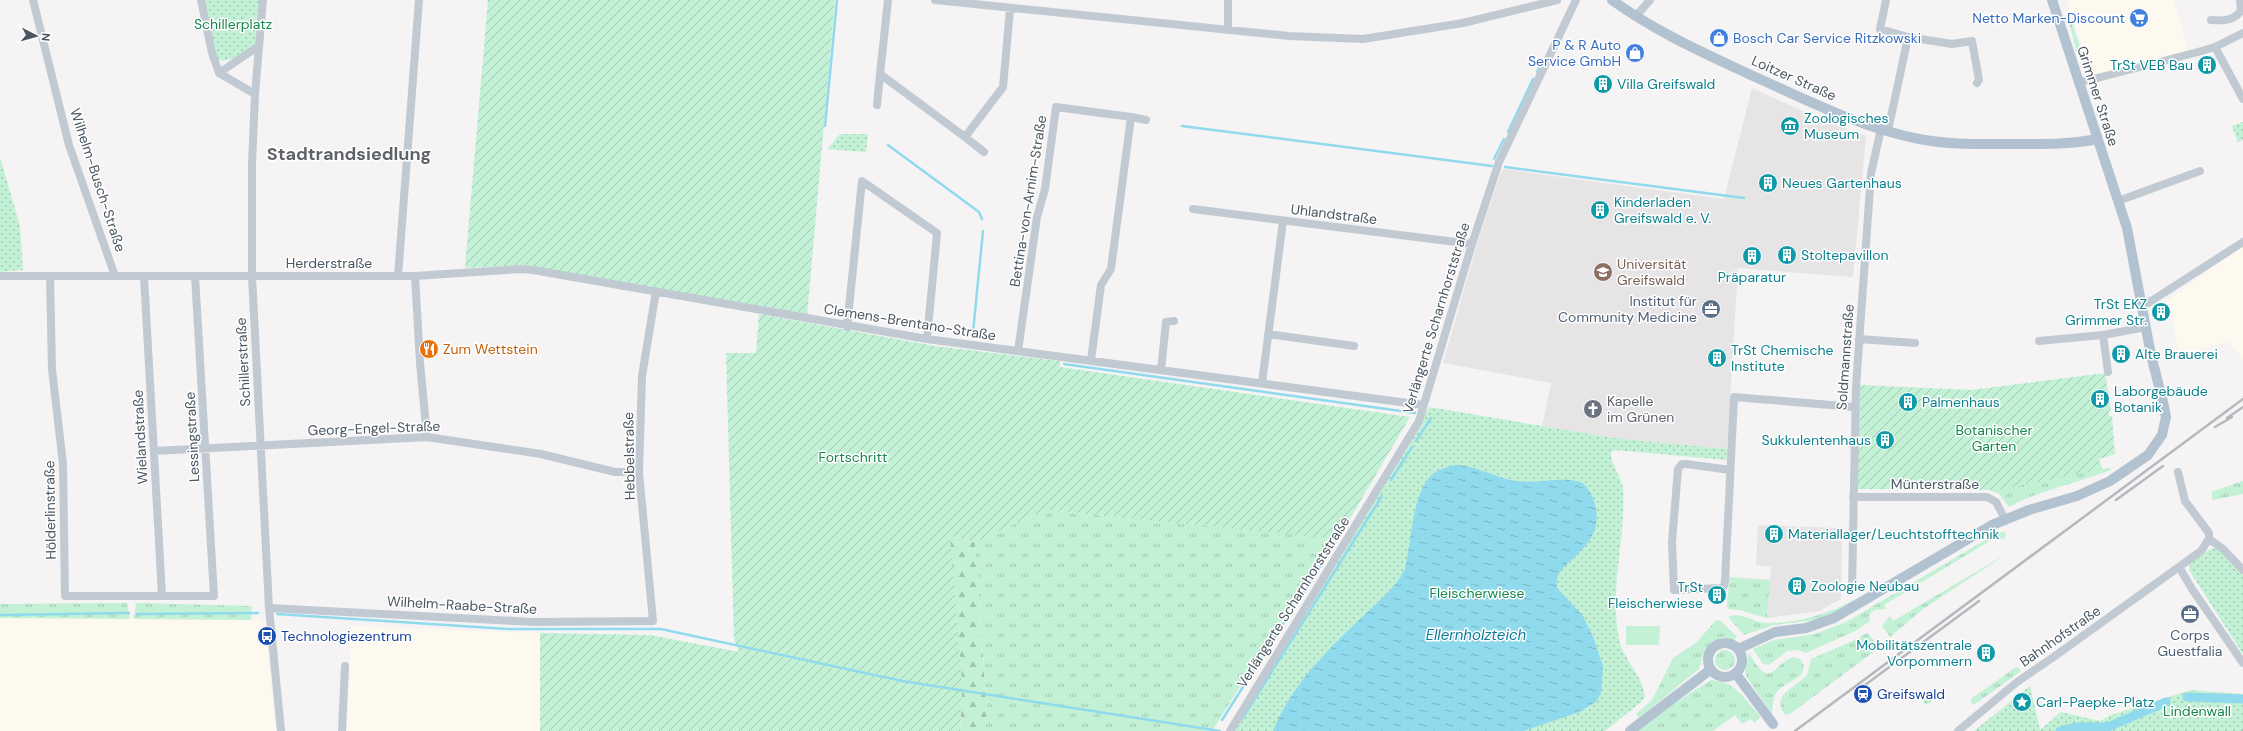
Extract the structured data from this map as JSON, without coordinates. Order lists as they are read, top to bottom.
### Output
{
  "streets": {
    "main road": ["Loitzer Straße", "Grimmer Straße"],
    "street": [
      "Wilhelm-Busch-Straße",
      "Bettina-von-Arnim-Straße",
      "Uhlandstraße",
      "Herderstraße",
      "Verlängerte Scharnhorststraße",
      "Clemens-Brentano-Straße",
      "Soldmannstraße",
      "Schillerstraße",
      "Georg-Engel-Straße",
      "Wielandstraße",
      "Lessingstraße",
      "Hebbelstraße",
      "Münterstraße",
      "Hölderlinstraße",
      "Wilhelm-Raabe-Straße",
      "Bahnhofstraße"
    ]
  },
  "crossings": [
    ["Loitzer Straße", "Grimmer Straße"],
    ["Loitzer Straße", "Soldmannstraße"],
    ["Grimmer Straße", "Münterstraße"],
    ["Wilhelm-Busch-Straße", "Herderstraße"],
    ["Bettina-von-Arnim-Straße", "Clemens-Brentano-Straße"],
    ["Uhlandstraße", "Verlängerte Scharnhorststraße"],
    ["Herderstraße", "Clemens-Brentano-Straße"],
    ["Herderstraße", "Schillerstraße"],
    ["Herderstraße", "Wielandstraße"],
    ["Herderstraße", "Lessingstraße"],
    ["Herderstraße", "Hebbelstraße"],
    ["Herderstraße", "Hölderlinstraße"],
    ["Verlängerte Scharnhorststraße", "Clemens-Brentano-Straße"],
    ["Clemens-Brentano-Straße", "Hebbelstraße"],
    ["Soldmannstraße", "Münterstraße"],
    ["Schillerstraße", "Georg-Engel-Straße"],
    ["Schillerstraße", "Wilhelm-Raabe-Straße"],
    ["Georg-Engel-Straße", "Wielandstraße"],
    ["Georg-Engel-Straße", "Lessingstraße"],
    ["Georg-Engel-Straße", "Hebbelstraße"],
    ["Wielandstraße", "Hölderlinstraße"],
    ["Lessingstraße", "Hölderlinstraße"],
    ["Hebbelstraße", "Wilhelm-Raabe-Straße"]
  ],
  "districts": ["Stadtrandsiedlung"],
  "water": ["Ellernholzteich"],
  "parks": [
    "Schillerplatz",
    "Botanischer Garten",
    "Fortschritt",
    "Fleischerwiese",
    "Lindenwall"
  ],
  "places": {
    "supermarket": ["Netto Marken-Discount"],
    "shop": ["Bosch Car Service Ritzkowski", "P & R Auto Service GmbH"],
    "building": [
      "TrSt VEB Bau",
      "Villa Greifswald",
      "Neues Gartenhaus",
      "Kinderladen Greifswald e. V.",
      "Stoltepavillon",
      "Präparatur",
      "TrSt EKZ Grimmer Str.",
      "Alte Brauerei",
      "TrSt Chemische Institute",
      "Laborgebäude Botanik",
      "Palmenhaus",
      "Sukkulentenhaus",
      "Materiallager/Leuchtstofftechnik",
      "Zoologie Neubau",
      "TrSt Fleischerwiese",
      "Mobilitätszentrale Vorpommern"
    ],
    "museum": ["Zoologisches Museum"],
    "school or university": ["Universität Greifswald"],
    "office": ["Institut für Community Medicine", "Corps Guestfalia"],
    "restaurant": ["Zum Wettstein"],
    "church": ["Kapelle im Grünen"],
    "bus stop": ["Technologiezentrum"],
    "station": ["Greifswald"],
    "place": ["Carl-Paepke-Platz"]
  },
  "north": "right"
}
